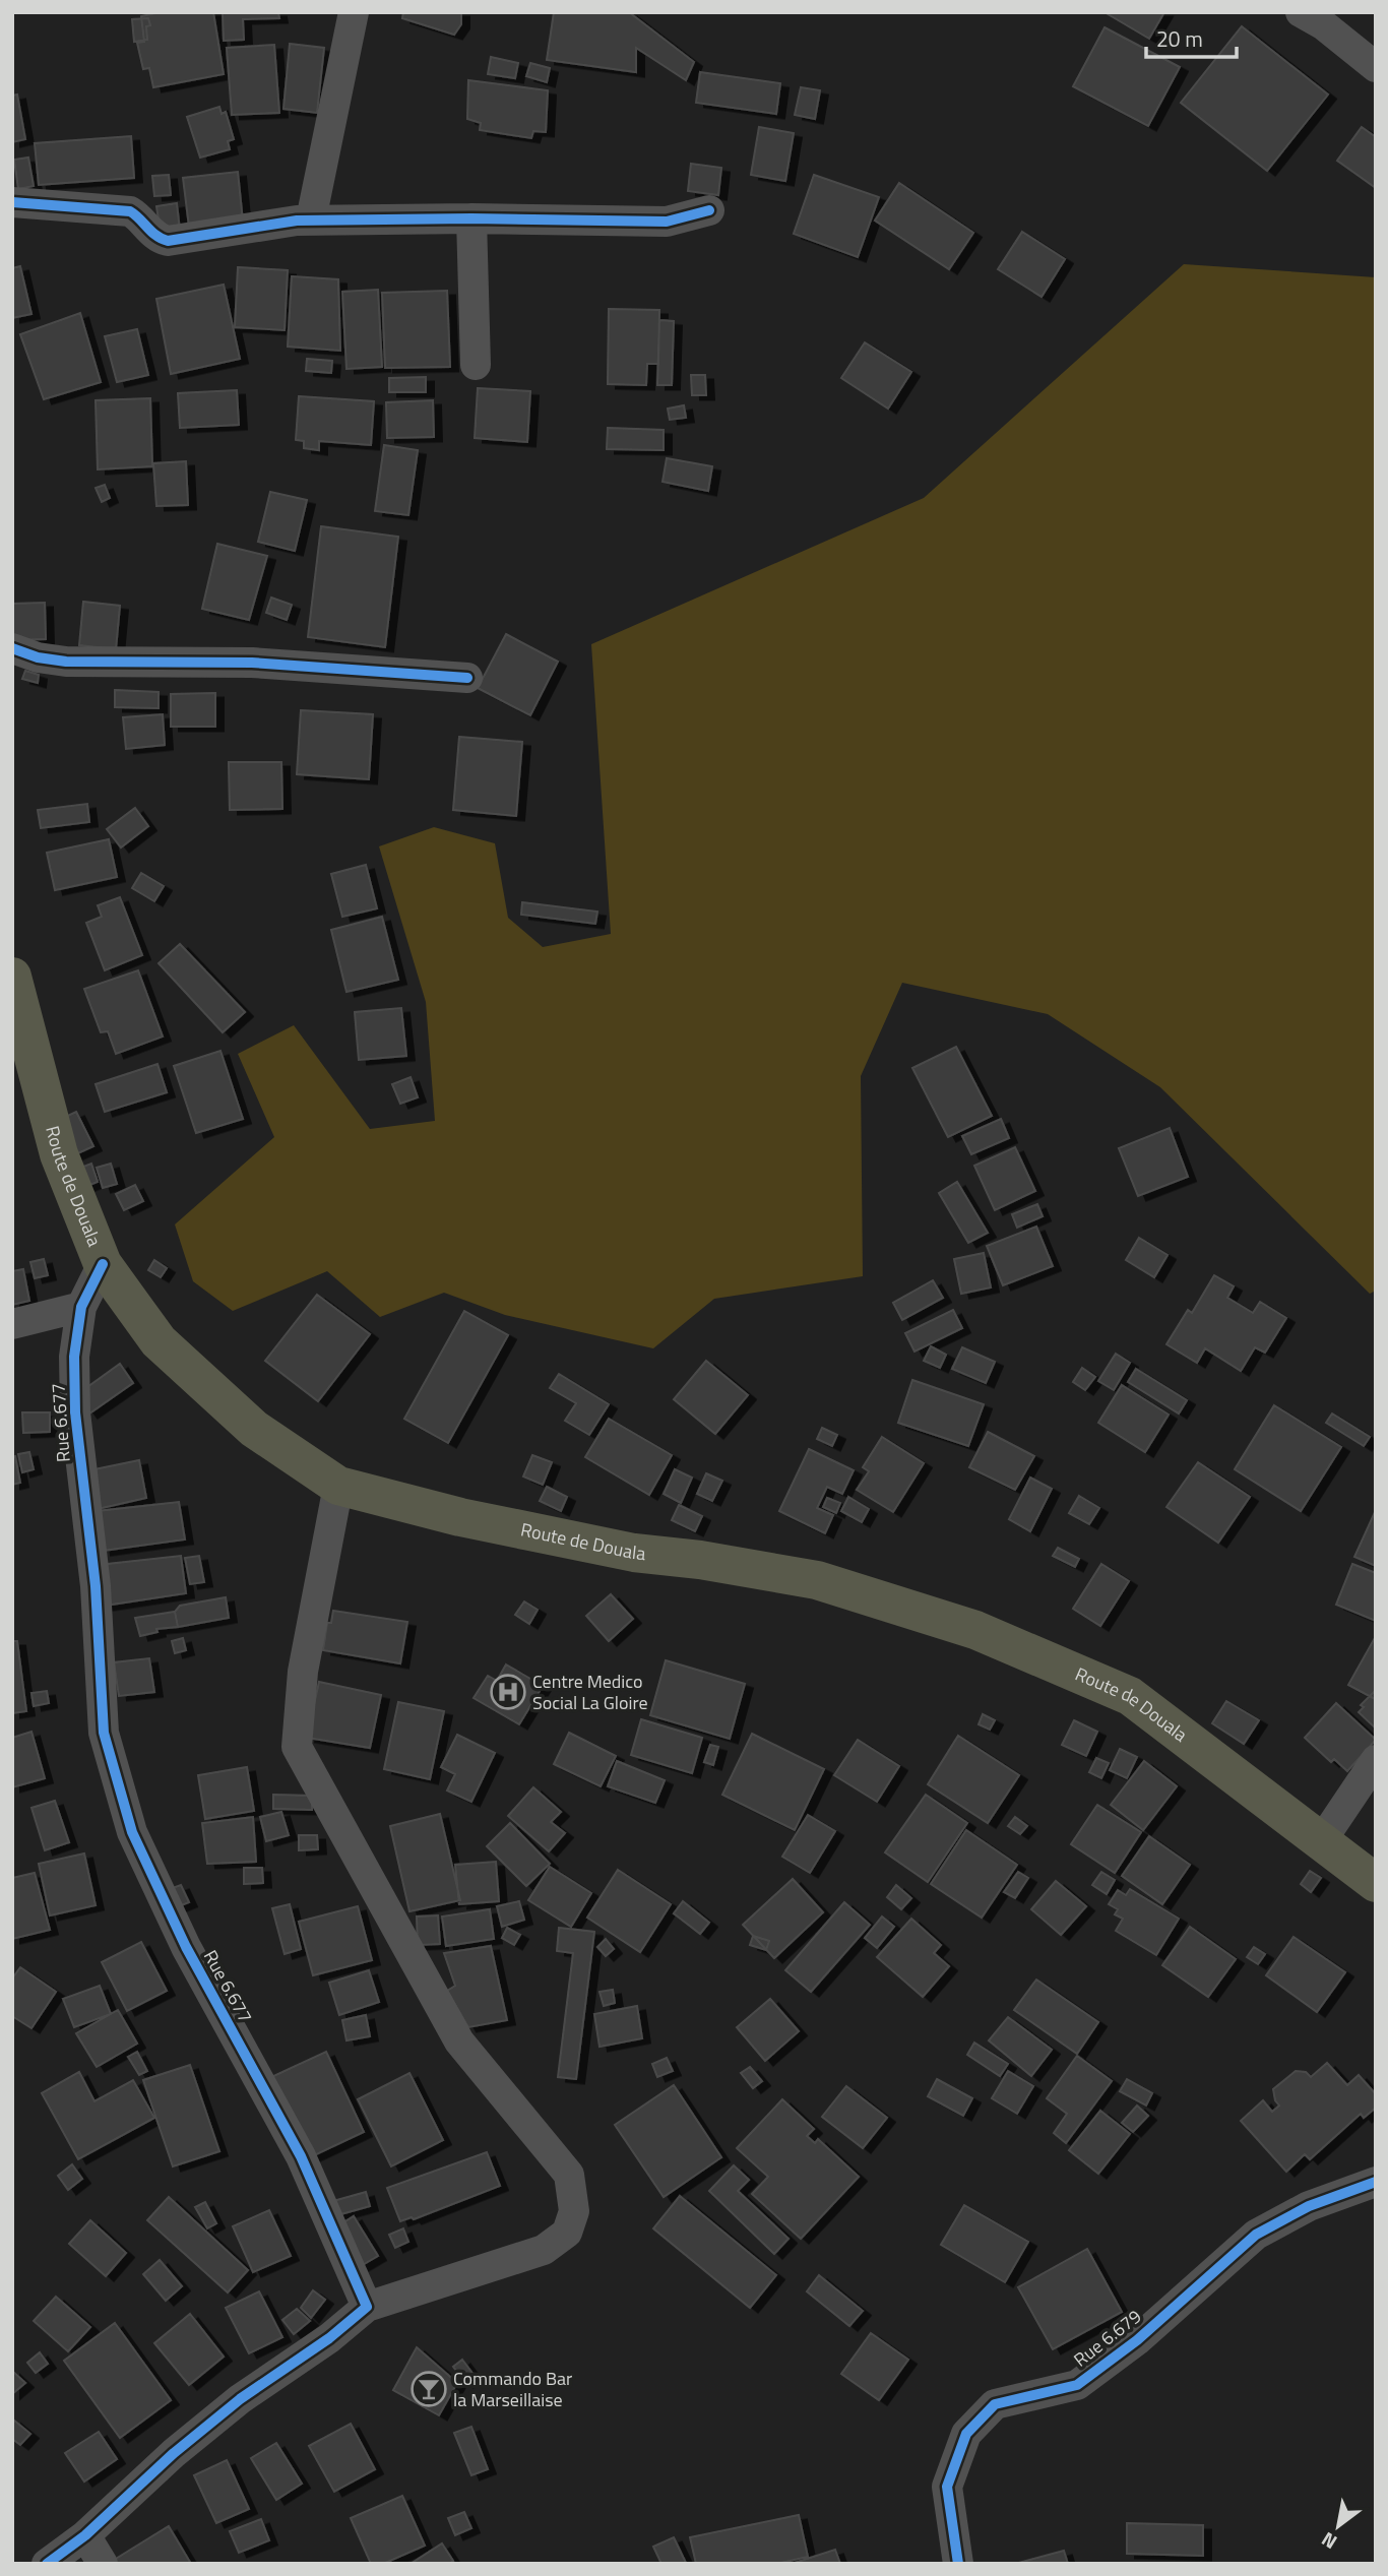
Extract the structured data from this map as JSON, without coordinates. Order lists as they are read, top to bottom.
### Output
{
  "streets": {
    "highway": ["Route de Douala"],
    "street": ["Rue 6.677", "Rue 6.679"]
  },
  "crossings": [
    ["Route de Douala", "Rue 6.677"]
  ],
  "places": {
    "hospital": ["Centre Medico Social La Gloire"],
    "bar": ["Commando Bar la Marseillaise"]
  },
  "scale_bar": "20 m",
  "north": "bottom left"
}
